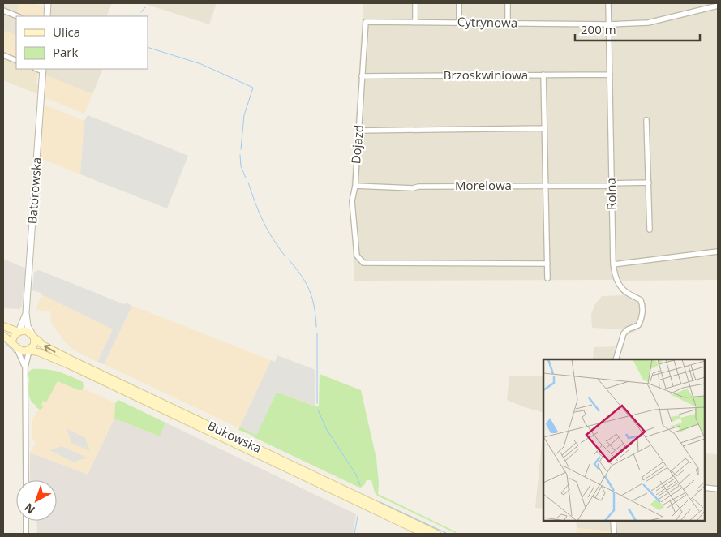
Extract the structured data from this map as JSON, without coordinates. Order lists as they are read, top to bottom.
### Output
{
  "streets": {
    "main road": ["Bukowska"],
    "street": [
      "Cytrynowa",
      "Brzoskwiniowa",
      "Dojazd",
      "Morelowa",
      "Batorowska",
      "Rolna"
    ]
  },
  "crossings": [
    ["Cytrynowa", "Dojazd"],
    ["Cytrynowa", "Rolna"],
    ["Brzoskwiniowa", "Dojazd"],
    ["Brzoskwiniowa", "Rolna"],
    ["Dojazd", "Morelowa"],
    ["Morelowa", "Rolna"],
    ["Batorowska", "Bukowska"]
  ],
  "legend": ["Ulica", "Park"],
  "scale_bar": "200 m",
  "north": "bottom left"
}
